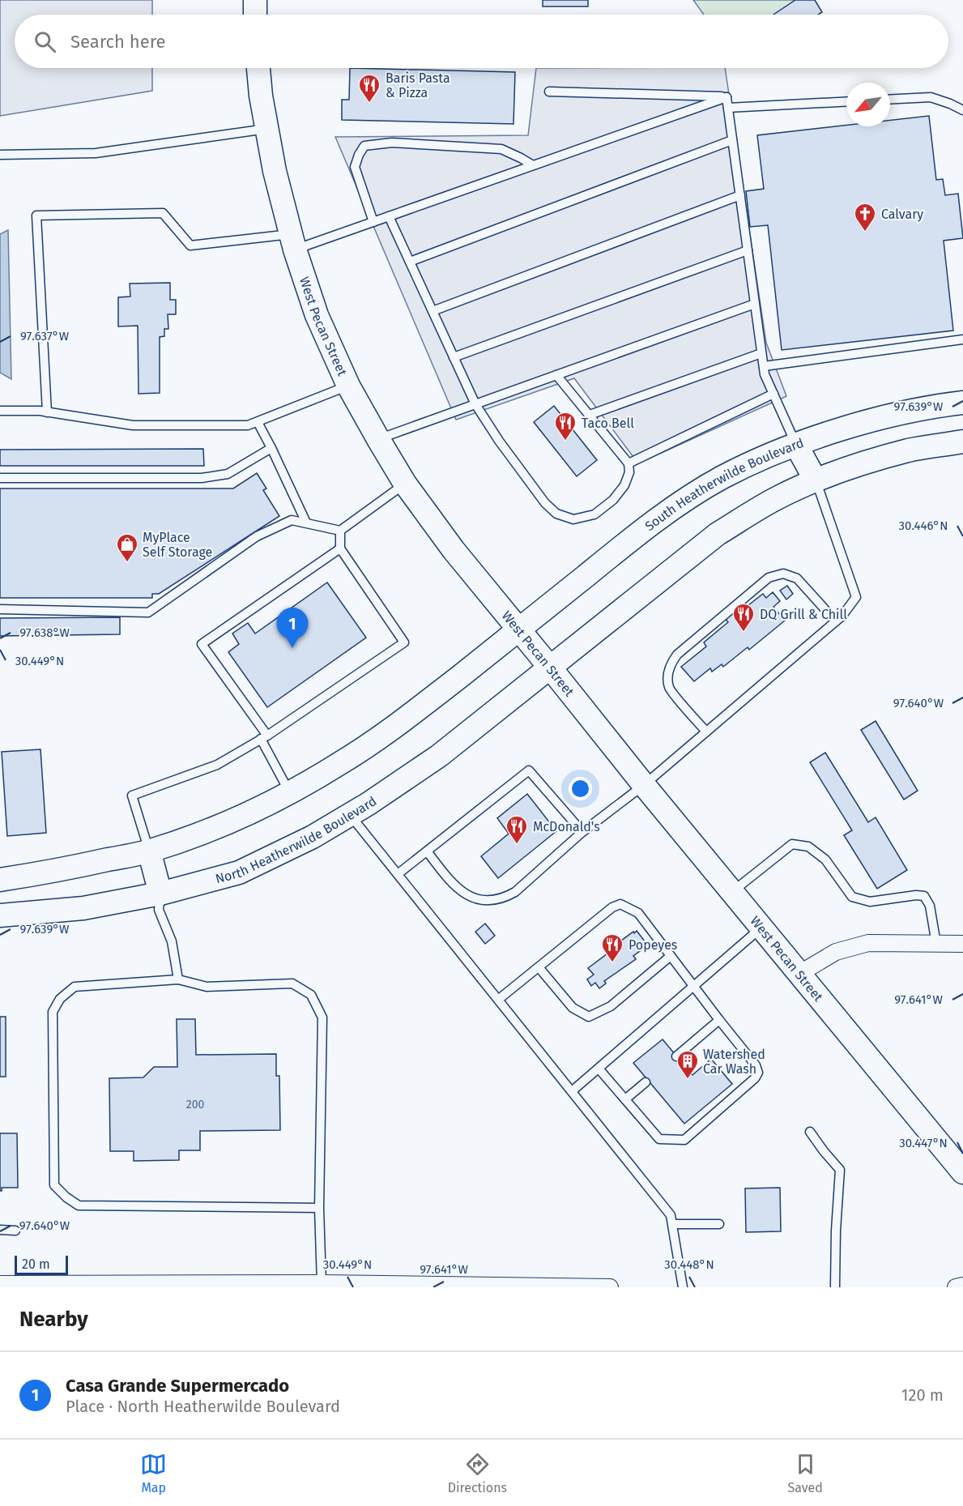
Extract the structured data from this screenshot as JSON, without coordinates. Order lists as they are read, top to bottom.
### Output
{
  "streets": {
    "main road": ["West Pecan Street", "South Heatherwilde Boulevard", "North Heatherwilde Boulevard"]
  },
  "crossings": [
    ["West Pecan Street", "South Heatherwilde Boulevard"],
    ["West Pecan Street", "North Heatherwilde Boulevard"]
  ],
  "places": {
    "restaurant": [
      "Baris Pasta & Pizza",
      "Taco Bell",
      "DQ Grill & Chill",
      "McDonald's",
      "Popeyes"
    ],
    "church": ["Calvary"],
    "shop": ["MyPlace Self Storage"],
    "building": ["Watershed Car Wash"]
  },
  "house_numbers": ["200"],
  "scale_bar": "20 m",
  "north": "bottom left",
  "page": {
    "search": "Search here",
    "pins": "1",
    "scale": "20 m",
    "heading": "Nearby",
    "list": [
      {
        "mark": "1",
        "name": "Casa Grande Supermercado",
        "note": "Place · North Heatherwilde Boulevard",
        "value": "120 m"
      }
    ],
    "nav": ["Map", "Directions", "Saved"]
  },
  "coordinates": [
    "97.637°W",
    "97.639°W",
    "30.446°N",
    "97.638°W",
    "30.449°N",
    "97.640°W",
    "97.641°W",
    "30.447°N",
    "30.448°N"
  ]
}
